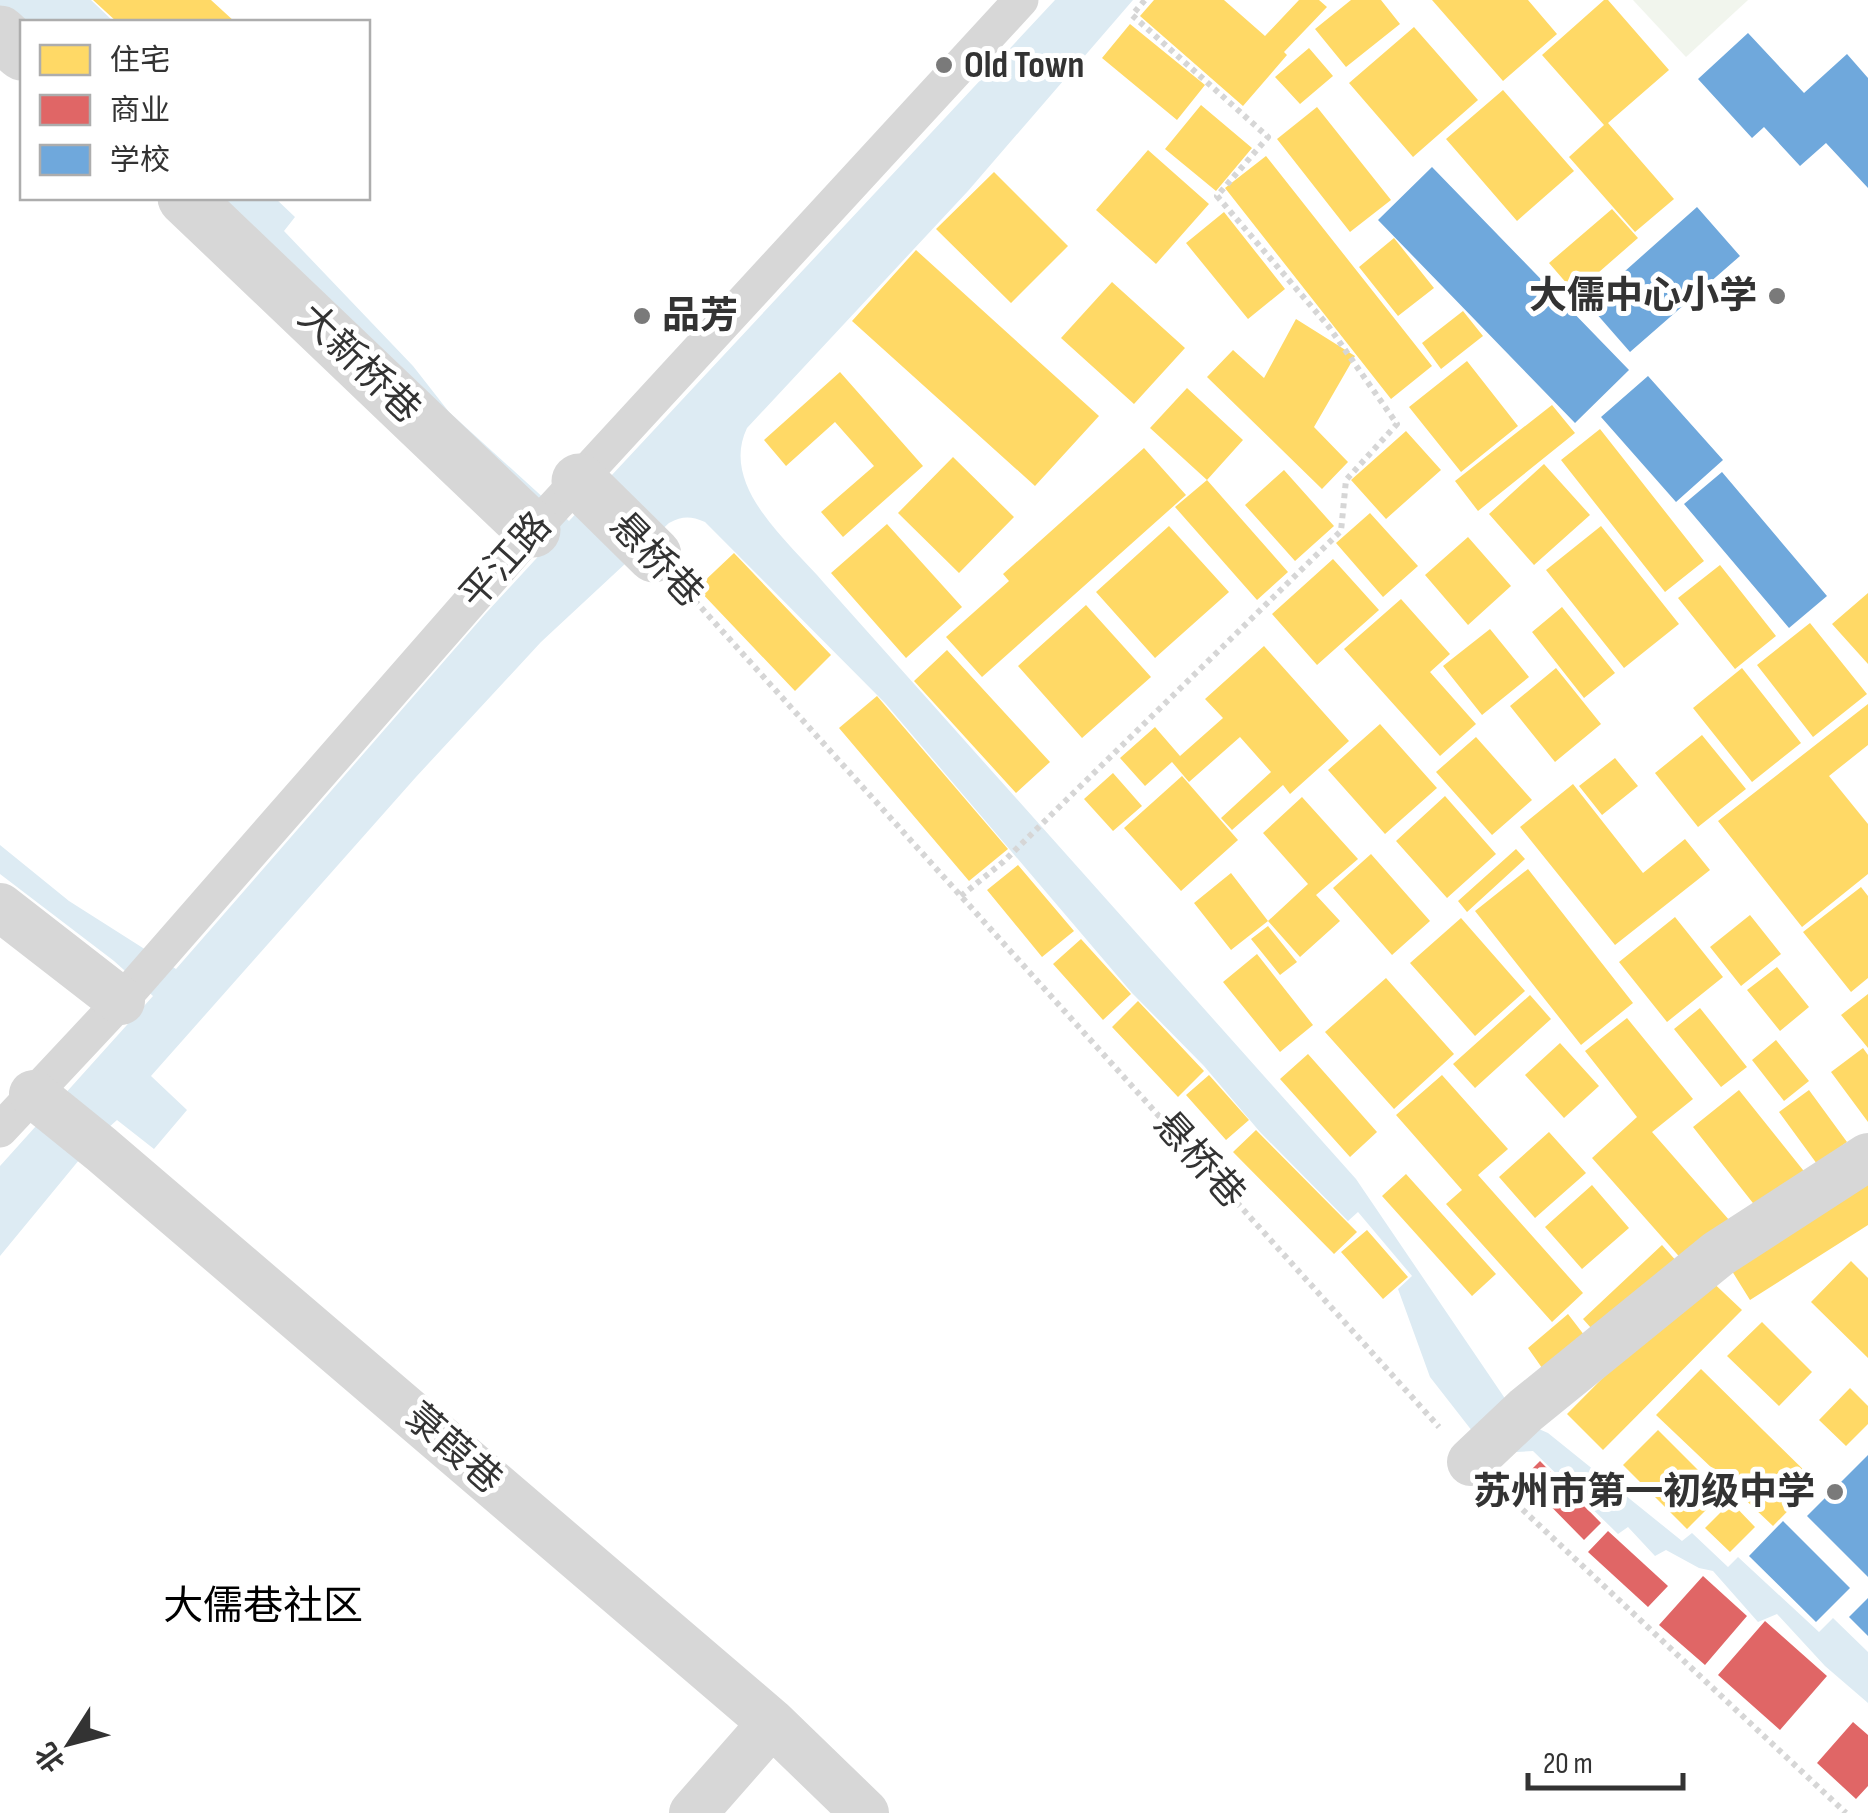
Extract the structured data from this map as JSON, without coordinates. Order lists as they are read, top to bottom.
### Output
{
  "streets": {
    "street": [
      "大新桥巷",
      "悬桥巷",
      "平江路",
      "菉葭巷"
    ]
  },
  "crossings": [
    ["大新桥巷", "悬桥巷"],
    ["大新桥巷", "平江路"],
    ["悬桥巷", "平江路"],
    ["平江路", "菉葭巷"]
  ],
  "districts": ["大儒巷社区"],
  "places": [
    "Old Town",
    "大儒中心小学",
    "品芳",
    "苏州市第一初级中学"
  ],
  "legend": ["住宅", "商业", "学校"],
  "scale_bar": "20 m",
  "north": "bottom left"
}
